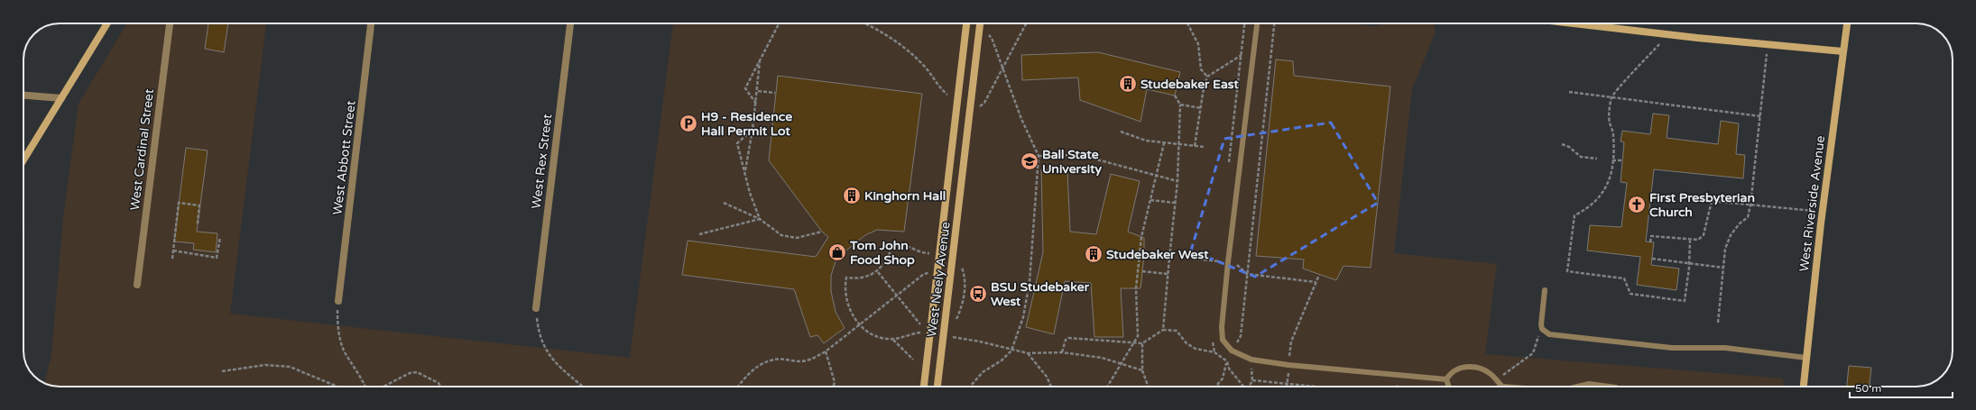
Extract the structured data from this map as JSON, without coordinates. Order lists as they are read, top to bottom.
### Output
{
  "streets": {
    "street": [
      "West Cardinal Street",
      "West Abbott Street",
      "West Rex Street",
      "West Riverside Avenue",
      "West Neely Avenue"
    ]
  },
  "places": {
    "building": ["Studebaker East", "Kinghorn Hall", "Studebaker West"],
    "parking": ["H9 - Residence Hall Permit Lot"],
    "school or university": ["Ball State University"],
    "church": ["First Presbyterian Church"],
    "shop": ["Tom John Food Shop"],
    "bus stop": ["BSU Studebaker West"]
  },
  "scale_bar": "50 m"
}
